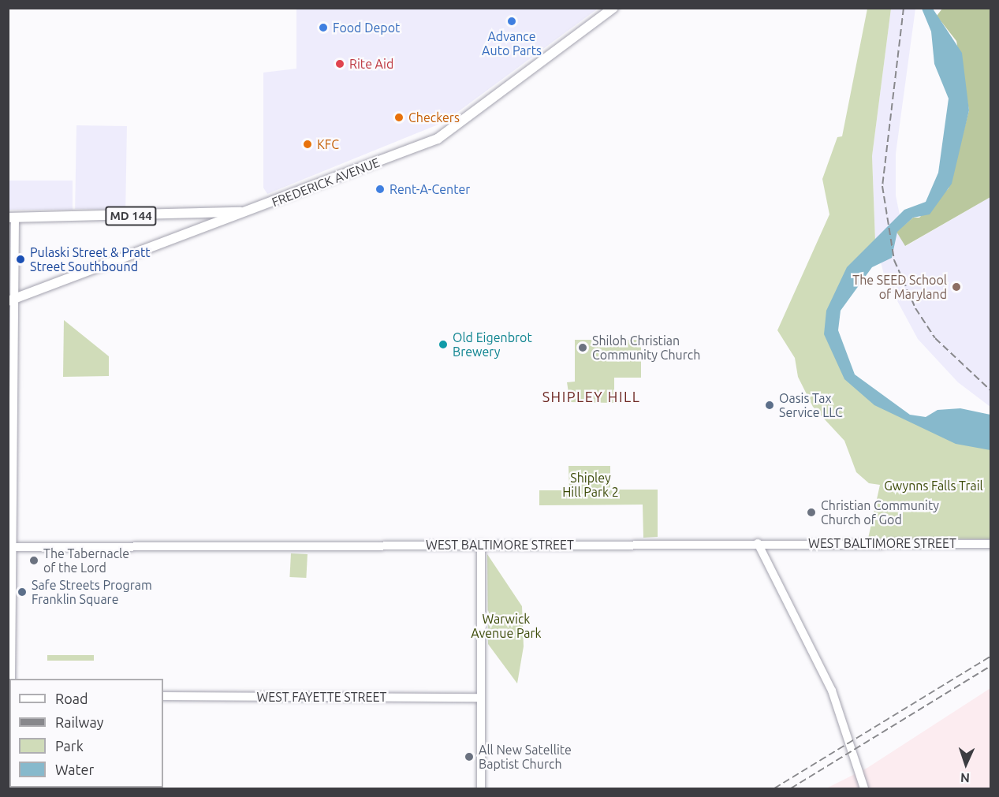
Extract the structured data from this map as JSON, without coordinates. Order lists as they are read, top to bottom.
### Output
{
  "streets": {
    "main road": ["FREDERICK AVENUE", "MD 144"],
    "street": ["WEST BALTIMORE STREET", "WEST FAYETTE STREET"]
  },
  "crossings": [
    ["FREDERICK AVENUE", "MD 144"]
  ],
  "districts": ["SHIPLEY HILL"],
  "parks": ["Shipley Hill Park 2", "Gwynns Falls Trail", "Warwick Avenue Park"],
  "places": [
    "Advance Auto Parts",
    "Food Depot",
    "Rite Aid",
    "Checkers",
    "KFC",
    "Rent-A-Center",
    "Pulaski Street & Pratt Street Southbound",
    "The SEED School of Maryland",
    "Old Eigenbrot Brewery",
    "Shiloh Christian Community Church",
    "Oasis Tax Service LLC",
    "Christian Community Church of God",
    "The Tabernacle of the Lord",
    "Safe Streets Program Franklin Square",
    "All New Satellite Baptist Church"
  ],
  "legend": [
    "Road",
    "Railway",
    "Park",
    "Water"
  ],
  "north": "bottom"
}
